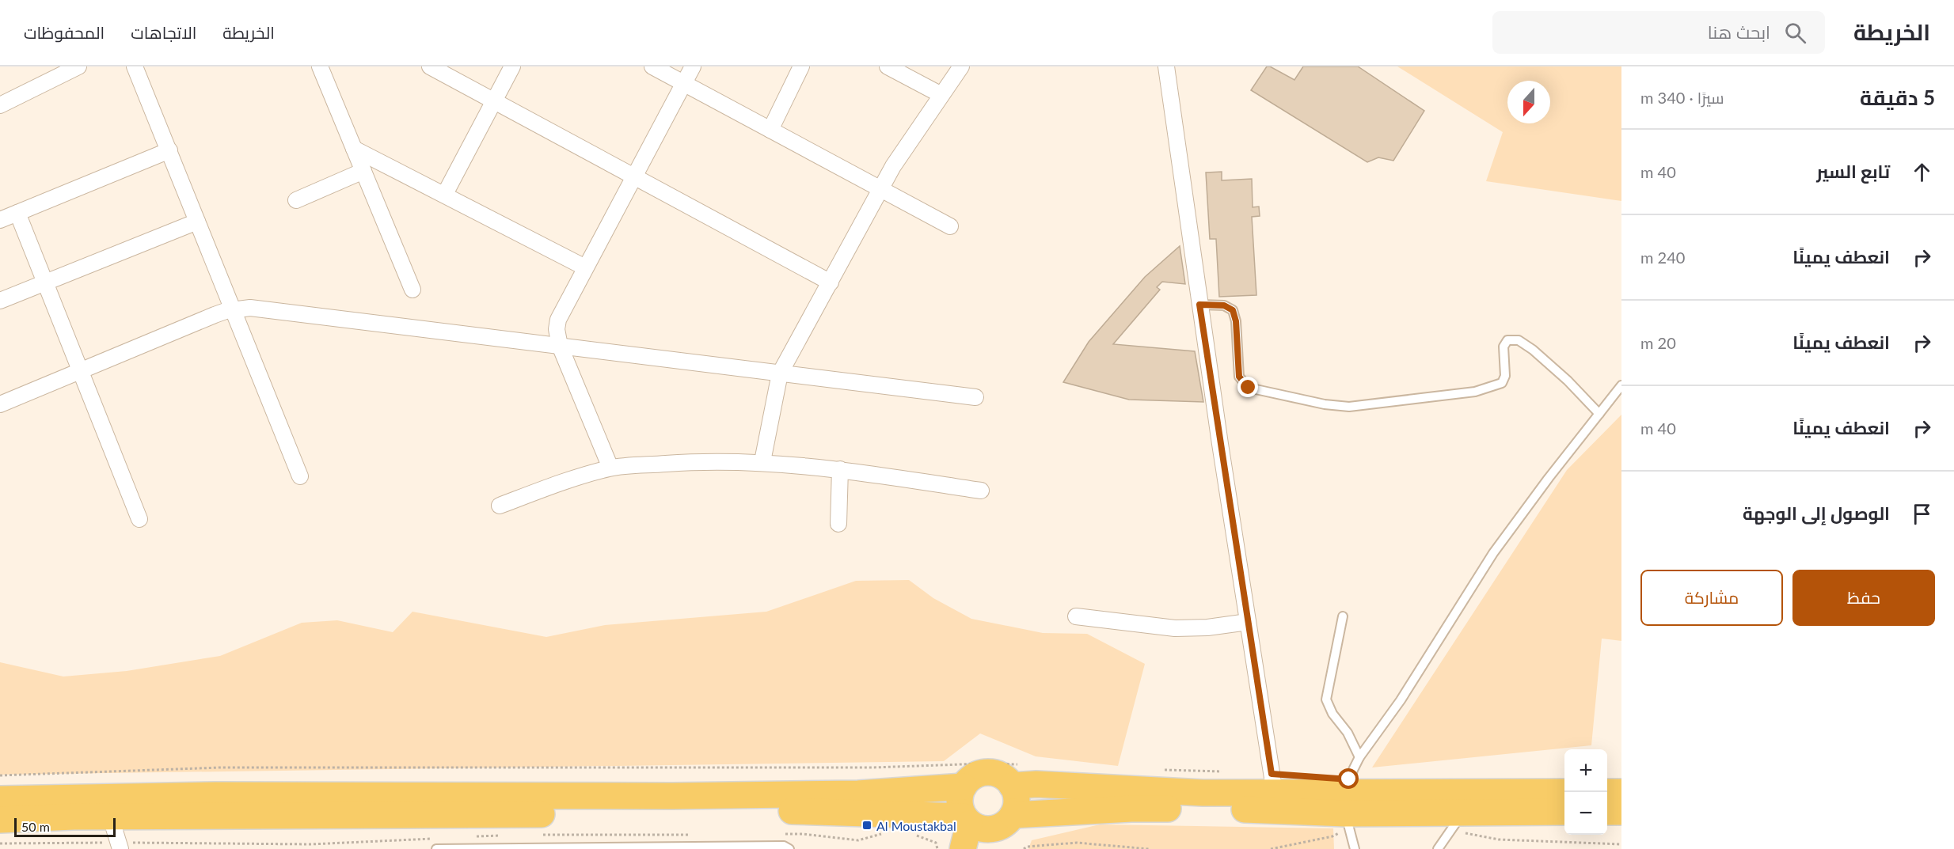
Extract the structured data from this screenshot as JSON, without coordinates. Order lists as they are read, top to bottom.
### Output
{
  "places": {
    "transit": ["Al Moustakbal"]
  },
  "scale_bar": "50 m",
  "north": "bottom",
  "page": {
    "header": "الخريطة",
    "search": "ابحث هنا",
    "nav": ["الخريطة", "الاتجاهات", "المحفوظات"],
    "heading": ["5 دقيقة", "سيرًا · 340 m"],
    "list": [
      ["تابع السير", "40 m"],
      ["انعطف يمينًا", "240 m"],
      ["انعطف يمينًا", "20 m"],
      ["انعطف يمينًا", "40 m"],
      "الوصول إلى الوجهة"
    ],
    "buttons": ["حفظ", "مشاركة"],
    "map_buttons": ["+", "−"],
    "scale": "50 m"
  }
}
